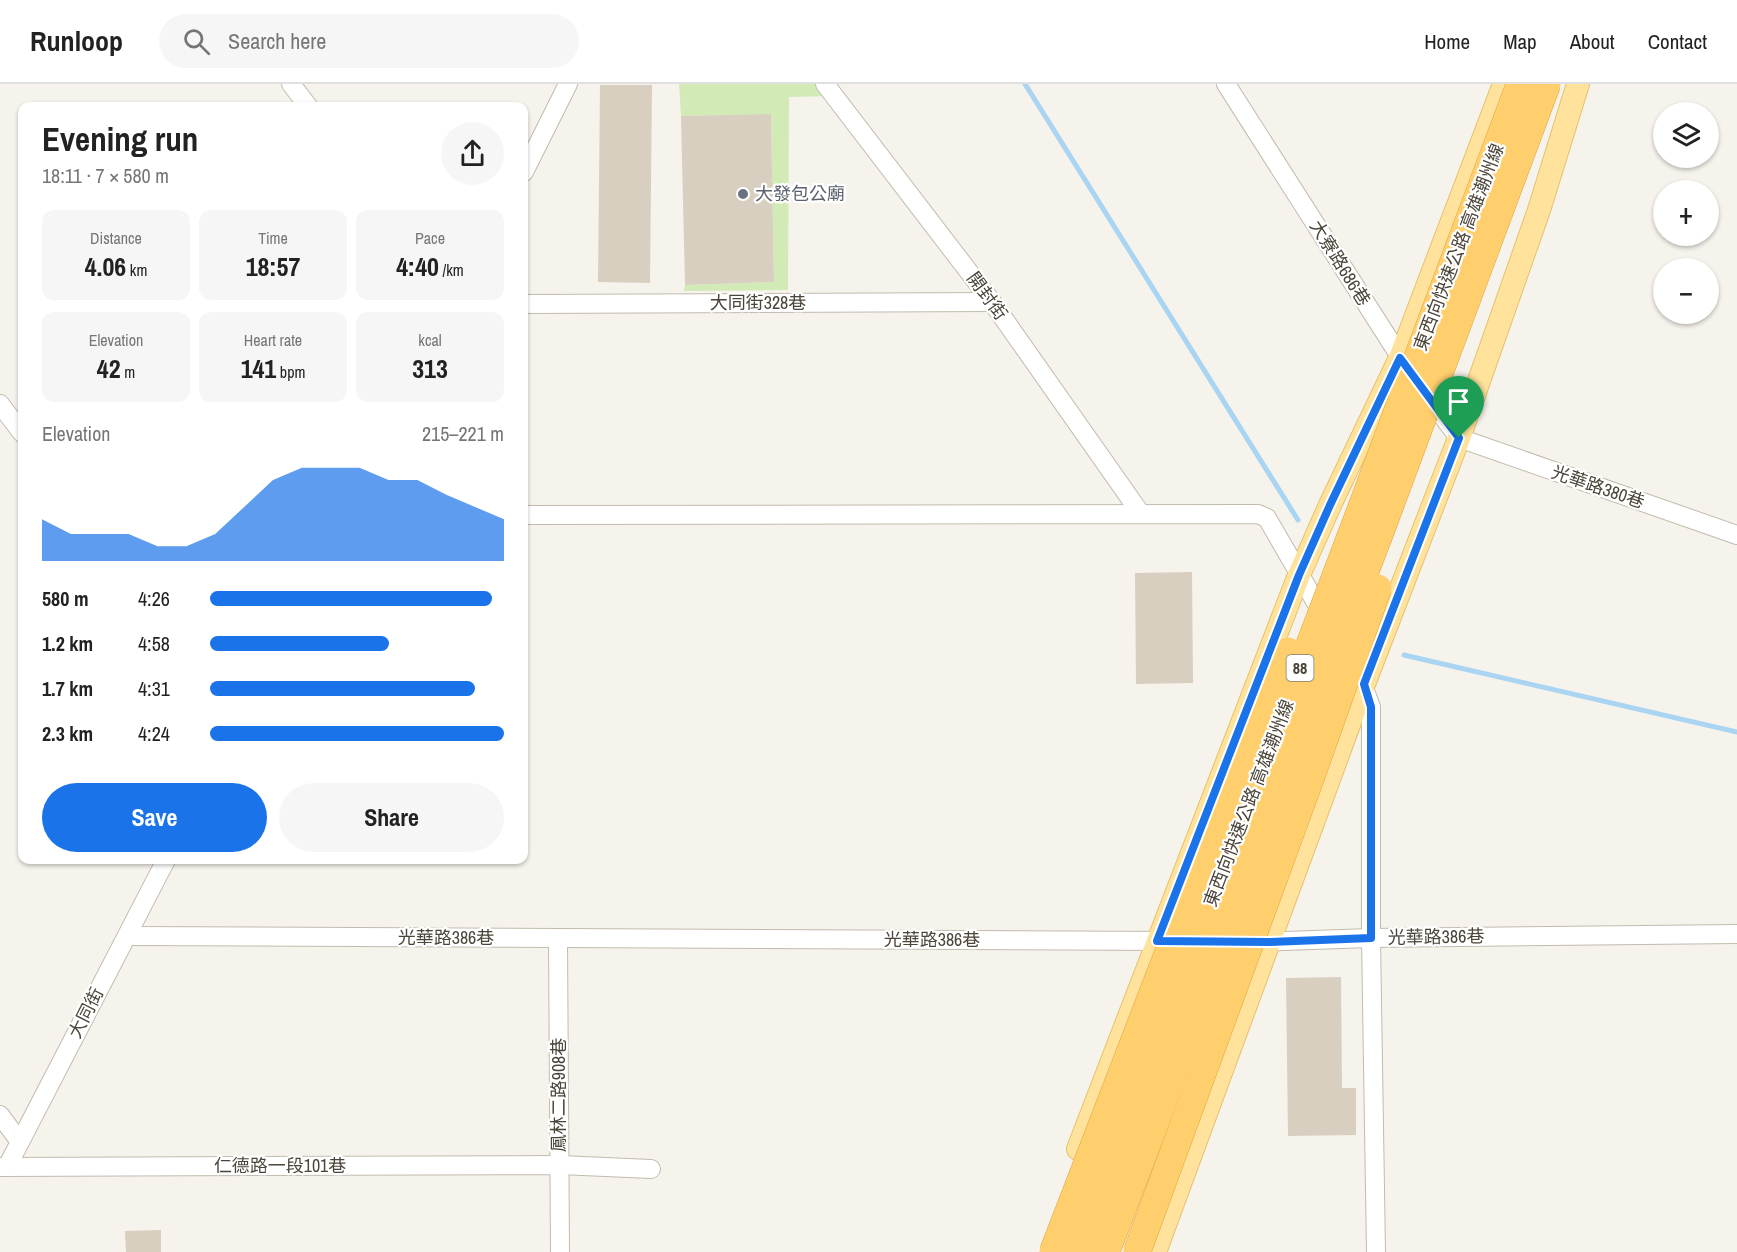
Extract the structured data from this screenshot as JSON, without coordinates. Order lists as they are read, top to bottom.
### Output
{
  "streets": {
    "highway": ["東西向快速公路 高雄潮州線", "88"],
    "street": [
      "大寮路686巷",
      "開封街",
      "大同街328巷",
      "光華路380巷",
      "光華路386巷",
      "大同街",
      "鳳林二路908巷",
      "仁德路一段101巷"
    ]
  },
  "crossings": [
    ["東西向快速公路 高雄潮州線", "大寮路686巷"],
    ["大寮路686巷", "光華路380巷"],
    ["開封街", "大同街328巷"],
    ["光華路386巷", "大同街"],
    ["光華路386巷", "鳳林二路908巷"],
    ["大同街", "仁德路一段101巷"],
    ["鳳林二路908巷", "仁德路一段101巷"]
  ],
  "places": ["大發包公廟"],
  "page": {
    "header": "Runloop",
    "search": "Search here",
    "nav": [
      "Home",
      "Map",
      "About",
      "Contact"
    ],
    "map_buttons": ["+", "−"],
    "heading": ["Evening run", "18:11 · 7 × 580 m"],
    "stats": [
      ["Distance", "4.06 km"],
      ["Time", "18:57"],
      ["Pace", "4:40 /km"],
      ["Elevation", "42 m"],
      ["Heart rate", "141 bpm"],
      ["kcal", "313"]
    ],
    "chart": ["Elevation", "215–221 m"],
    "list": [
      {
        "name": "580 m",
        "note": "4:26"
      },
      {
        "name": "1.2 km",
        "note": "4:58"
      },
      {
        "name": "1.7 km",
        "note": "4:31"
      },
      {
        "name": "2.3 km",
        "note": "4:24"
      }
    ],
    "buttons": ["Save", "Share"]
  }
}
